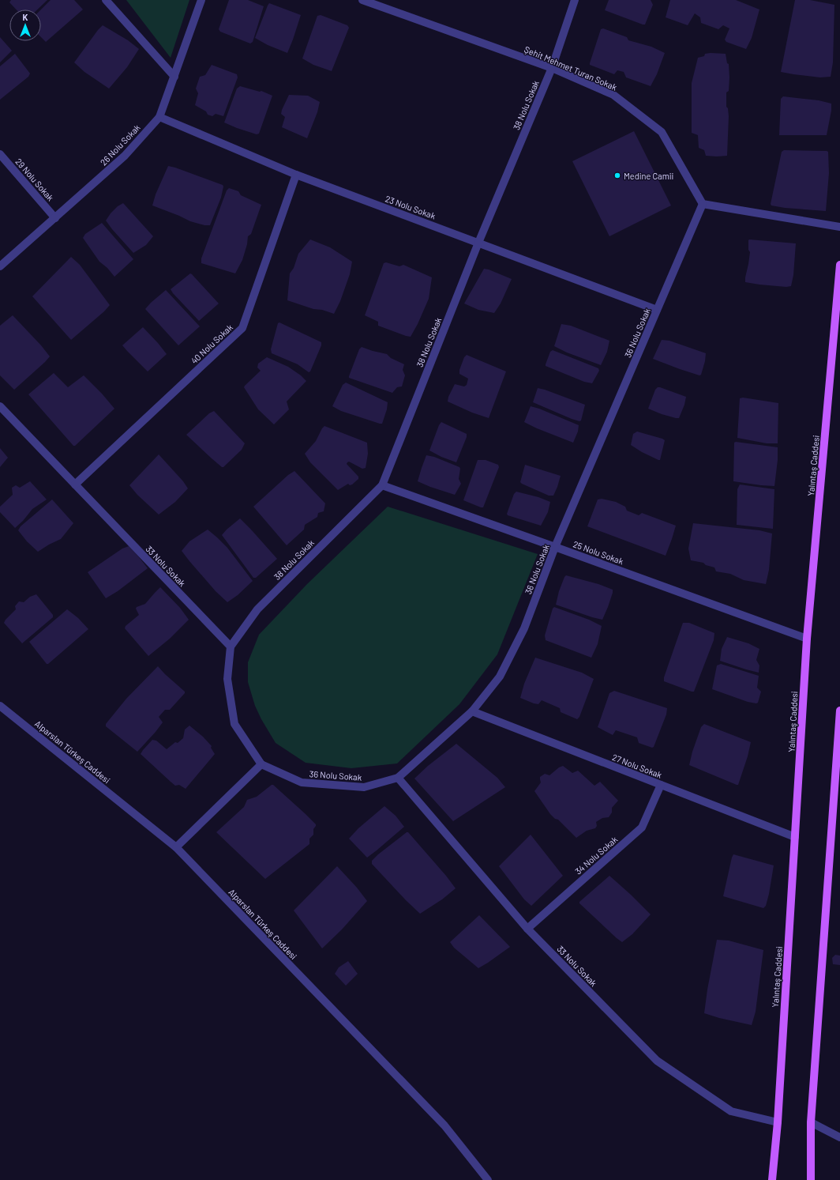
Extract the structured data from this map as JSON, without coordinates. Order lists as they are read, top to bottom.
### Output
{
  "streets": {
    "main road": ["Yalıntaş Caddesi"],
    "street": [
      "Şehit Mehmet Turan Sokak",
      "38 Nolu Sokak",
      "26 Nolu Sokak",
      "29 Nolu Sokak",
      "23 Nolu Sokak",
      "36 Nolu Sokak",
      "40 Nolu Sokak",
      "25 Nolu Sokak",
      "33 Nolu Sokak",
      "Alparslan Türkeş Caddesi",
      "27 Nolu Sokak",
      "34 Nolu Sokak"
    ]
  },
  "crossings": [
    ["Şehit Mehmet Turan Sokak", "38 Nolu Sokak"],
    ["Şehit Mehmet Turan Sokak", "36 Nolu Sokak"],
    ["38 Nolu Sokak", "23 Nolu Sokak"],
    ["38 Nolu Sokak", "25 Nolu Sokak"],
    ["38 Nolu Sokak", "33 Nolu Sokak"],
    ["26 Nolu Sokak", "29 Nolu Sokak"],
    ["26 Nolu Sokak", "23 Nolu Sokak"],
    ["23 Nolu Sokak", "36 Nolu Sokak"],
    ["23 Nolu Sokak", "40 Nolu Sokak"],
    ["36 Nolu Sokak", "25 Nolu Sokak"],
    ["36 Nolu Sokak", "33 Nolu Sokak"],
    ["36 Nolu Sokak", "27 Nolu Sokak"],
    ["40 Nolu Sokak", "33 Nolu Sokak"],
    ["Yalıntaş Caddesi", "25 Nolu Sokak"],
    ["Yalıntaş Caddesi", "33 Nolu Sokak"],
    ["Yalıntaş Caddesi", "27 Nolu Sokak"],
    ["33 Nolu Sokak", "34 Nolu Sokak"],
    ["27 Nolu Sokak", "34 Nolu Sokak"]
  ],
  "places": ["Medine Camii"],
  "north": "top"
}
